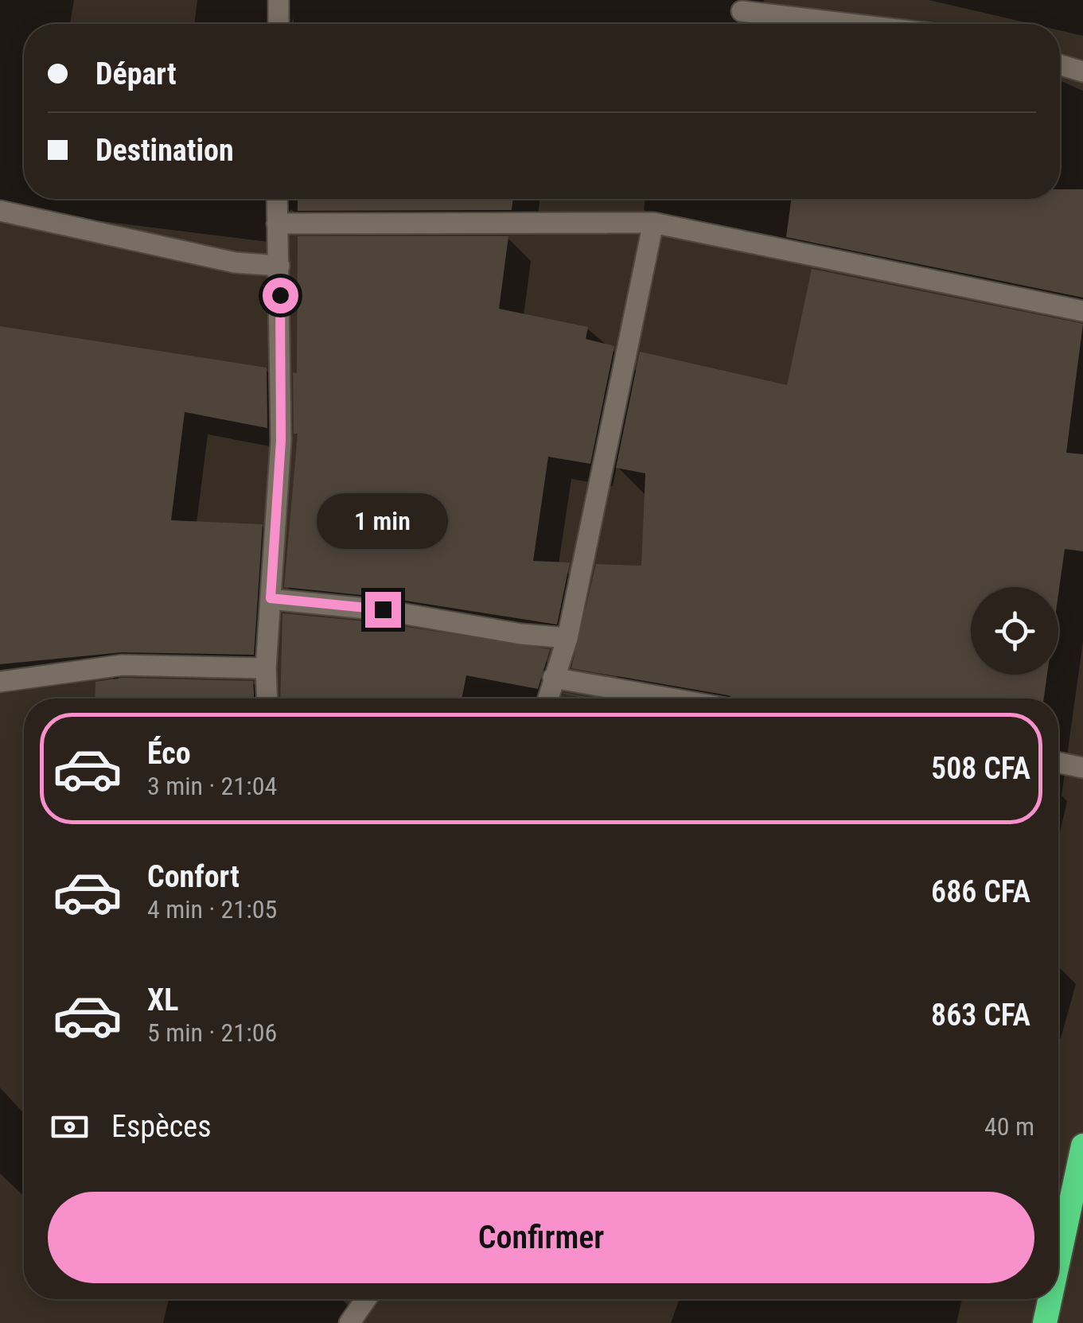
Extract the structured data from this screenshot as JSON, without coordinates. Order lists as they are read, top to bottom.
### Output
{
  "page": {
    "banner": ["Départ", "Destination"],
    "bubble": "1 min",
    "list": [
      {
        "name": "Éco",
        "note": "3 min · 21:04",
        "value": "508 CFA"
      },
      {
        "name": "Confort",
        "note": "4 min · 21:05",
        "value": "686 CFA"
      },
      {
        "name": "XL",
        "note": "5 min · 21:06",
        "value": "863 CFA"
      }
    ],
    "pay": ["Espèces", "40 m"],
    "buttons": "Confirmer"
  }
}
